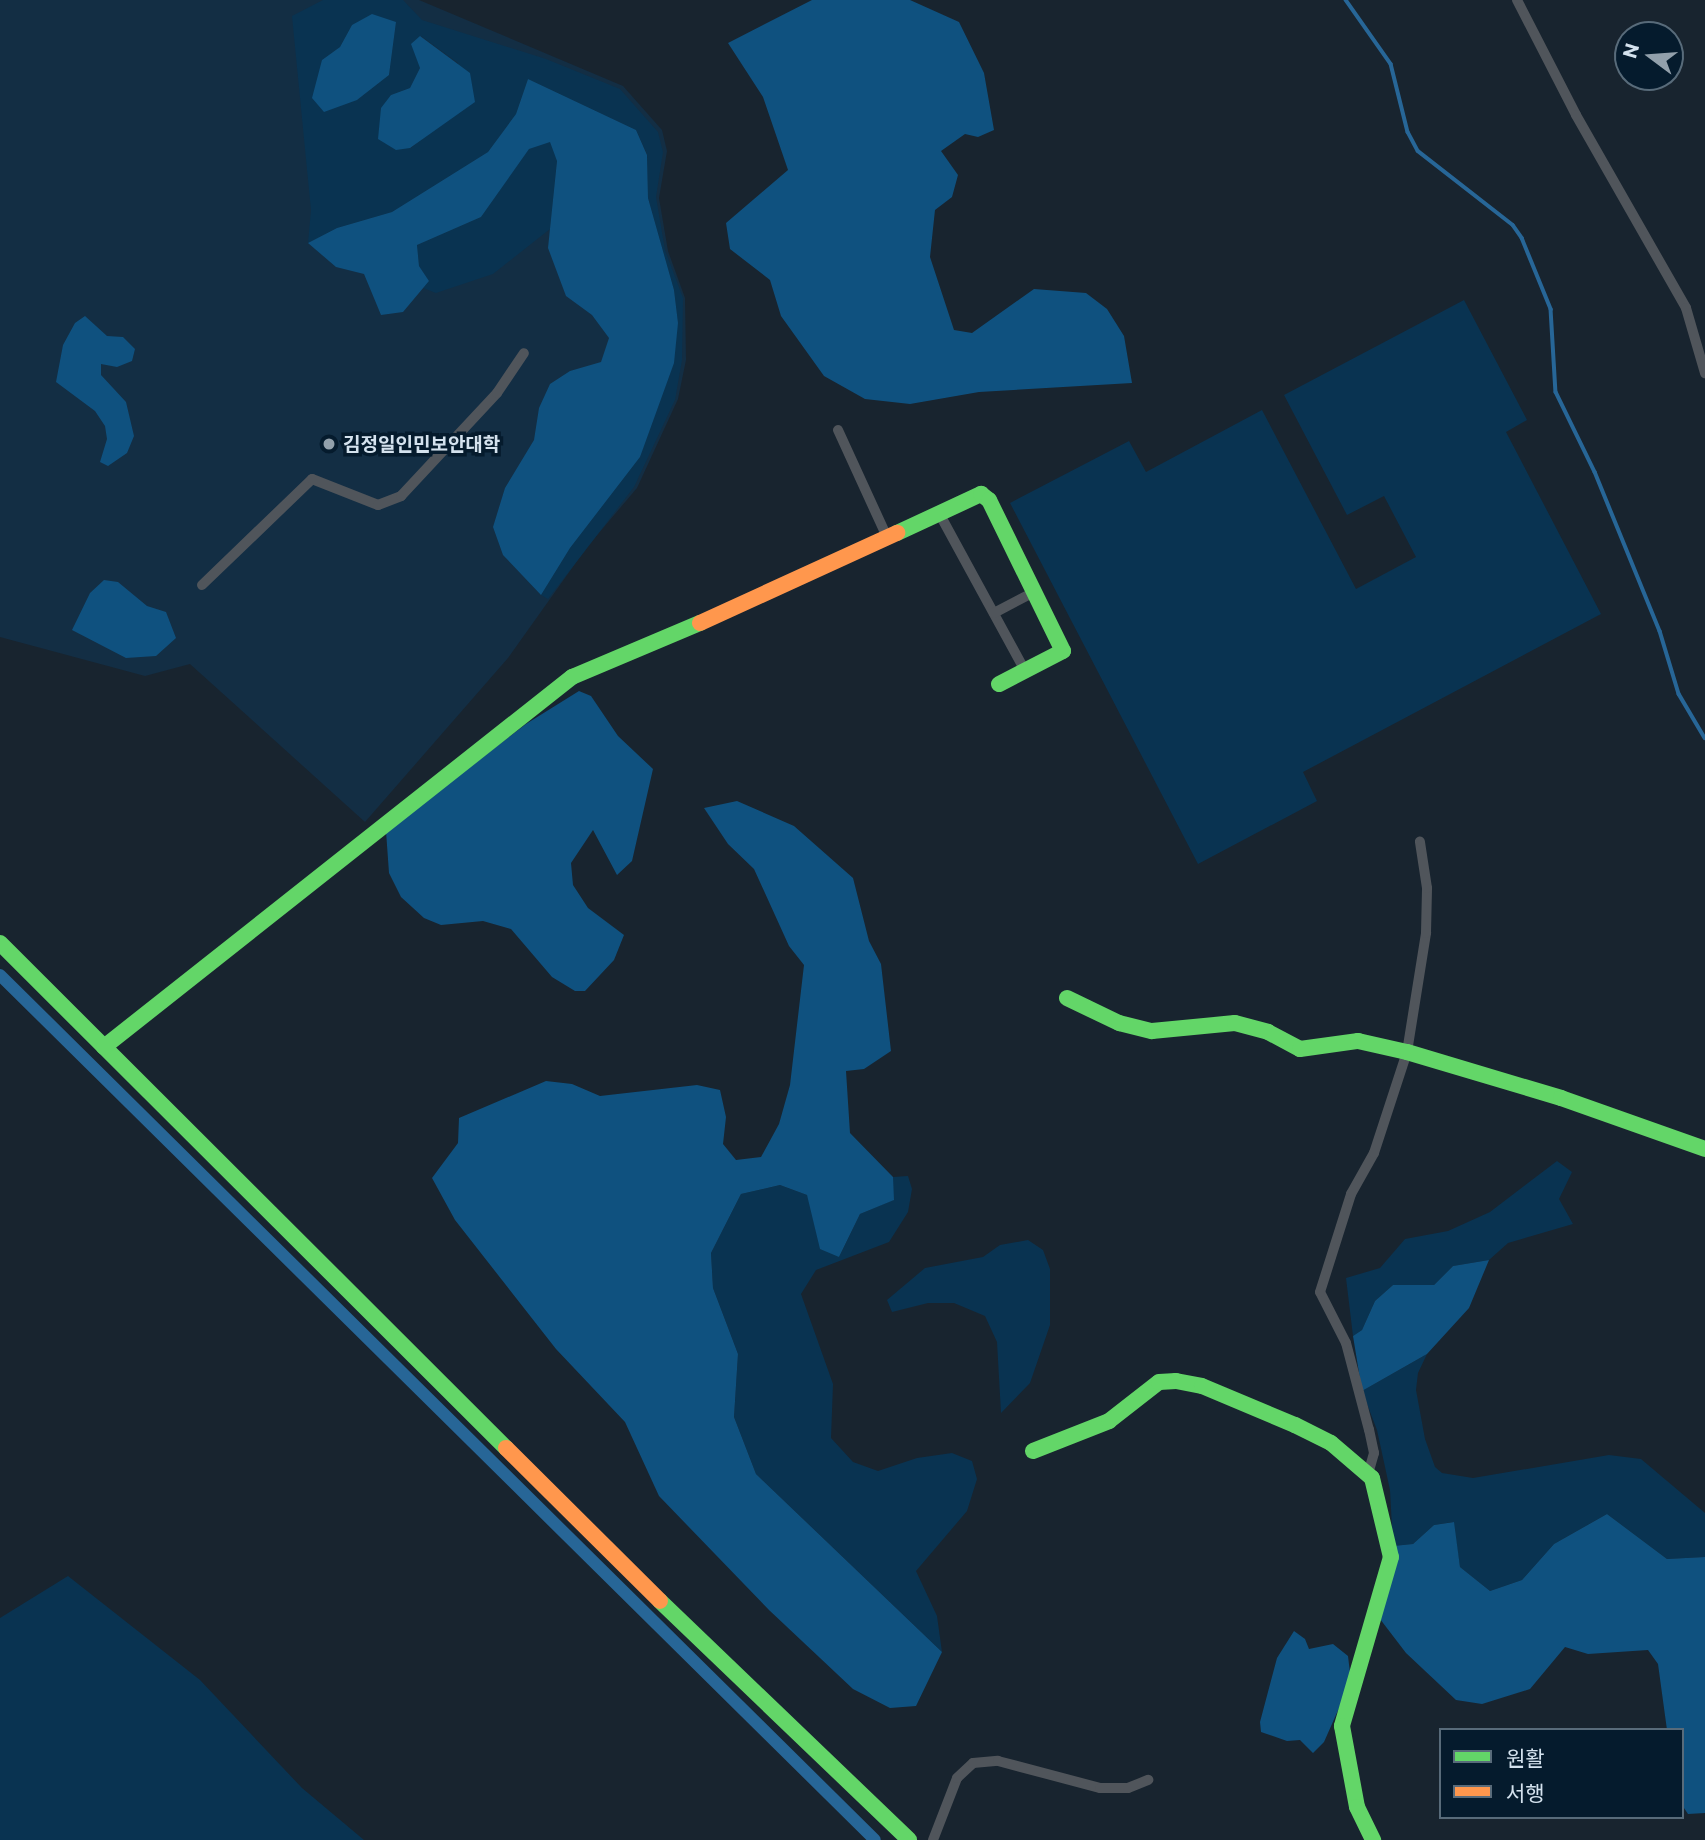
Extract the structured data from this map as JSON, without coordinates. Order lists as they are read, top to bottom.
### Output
{
  "places": ["김정일인민보안대학"],
  "legend": ["원활", "서행"],
  "north": "left"
}
